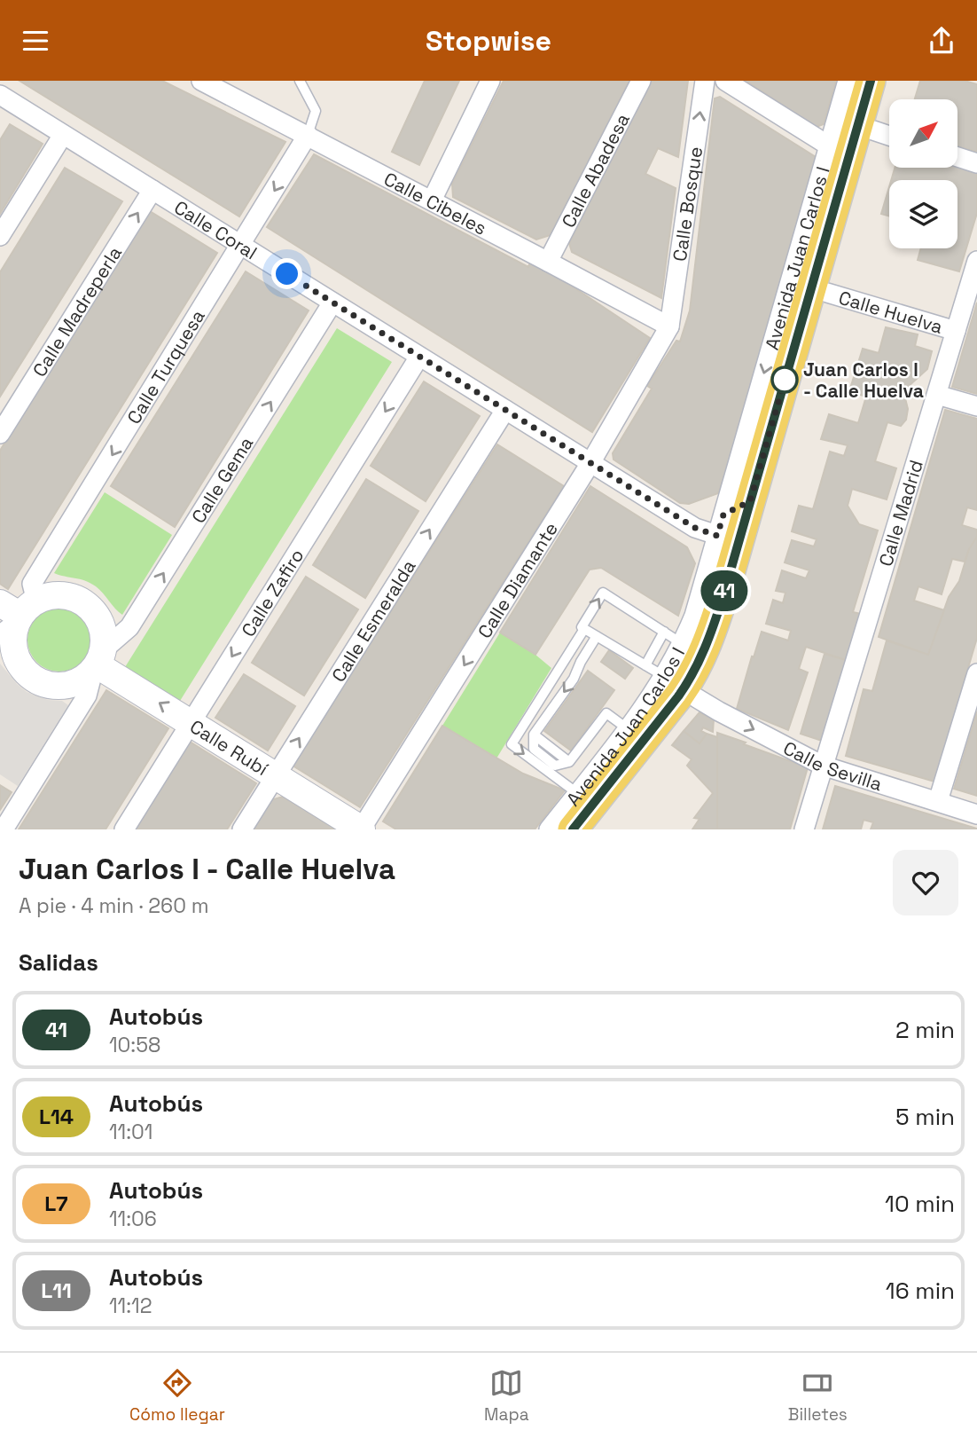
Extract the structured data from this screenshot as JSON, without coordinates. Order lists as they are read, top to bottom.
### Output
{
  "streets": {
    "main road": ["Avenida Juan Carlos I", "Calle Rubí"],
    "street": [
      "Calle Abadesa",
      "Calle Cibeles",
      "Calle Bosque",
      "Calle Coral",
      "Calle Huelva",
      "Calle Madreperla",
      "Calle Turquesa",
      "Calle Gema",
      "Calle Madrid",
      "Calle Diamante",
      "Calle Zafiro",
      "Calle Esmeralda",
      "Calle Sevilla"
    ]
  },
  "crossings": [
    ["Calle Abadesa", "Calle Cibeles"],
    ["Calle Cibeles", "Calle Bosque"],
    ["Calle Cibeles", "Calle Turquesa"],
    ["Calle Cibeles", "Calle Diamante"],
    ["Calle Bosque", "Calle Diamante"],
    ["Calle Coral", "Avenida Juan Carlos I"],
    ["Calle Coral", "Calle Madreperla"],
    ["Calle Coral", "Calle Turquesa"],
    ["Calle Coral", "Calle Gema"],
    ["Calle Coral", "Calle Diamante"],
    ["Calle Coral", "Calle Zafiro"],
    ["Calle Coral", "Calle Esmeralda"],
    ["Avenida Juan Carlos I", "Calle Huelva"],
    ["Avenida Juan Carlos I", "Calle Sevilla"],
    ["Calle Huelva", "Calle Madrid"],
    ["Calle Turquesa", "Calle Gema"],
    ["Calle Turquesa", "Calle Rubí"],
    ["Calle Gema", "Calle Rubí"],
    ["Calle Madrid", "Calle Sevilla"],
    ["Calle Diamante", "Calle Rubí"],
    ["Calle Zafiro", "Calle Rubí"],
    ["Calle Esmeralda", "Calle Rubí"]
  ],
  "one_way": [
    "Calle Bosque",
    "Calle Turquesa",
    "Calle Gema",
    "Calle Diamante",
    "Calle Zafiro",
    "Calle Esmeralda",
    "Calle Rubí",
    "Calle Sevilla"
  ],
  "places": ["Juan Carlos I - Calle Huelva"],
  "lines": ["bus line 41"],
  "north": "top right",
  "page": {
    "header": "Stopwise",
    "on_map": "41",
    "heading": [
      ["Juan Carlos I - Calle Huelva", "A pie · 4 min · 260 m"],
      "Salidas"
    ],
    "list": [
      {
        "mark": "41",
        "name": "Autobús",
        "note": "10:58",
        "value": "2 min"
      },
      {
        "mark": "L14",
        "name": "Autobús",
        "note": "11:01",
        "value": "5 min"
      },
      {
        "mark": "L7",
        "name": "Autobús",
        "note": "11:06",
        "value": "10 min"
      },
      {
        "mark": "L11",
        "name": "Autobús",
        "note": "11:12",
        "value": "16 min"
      }
    ],
    "tabs": ["Cómo llegar", "Mapa", "Billetes"]
  }
}
